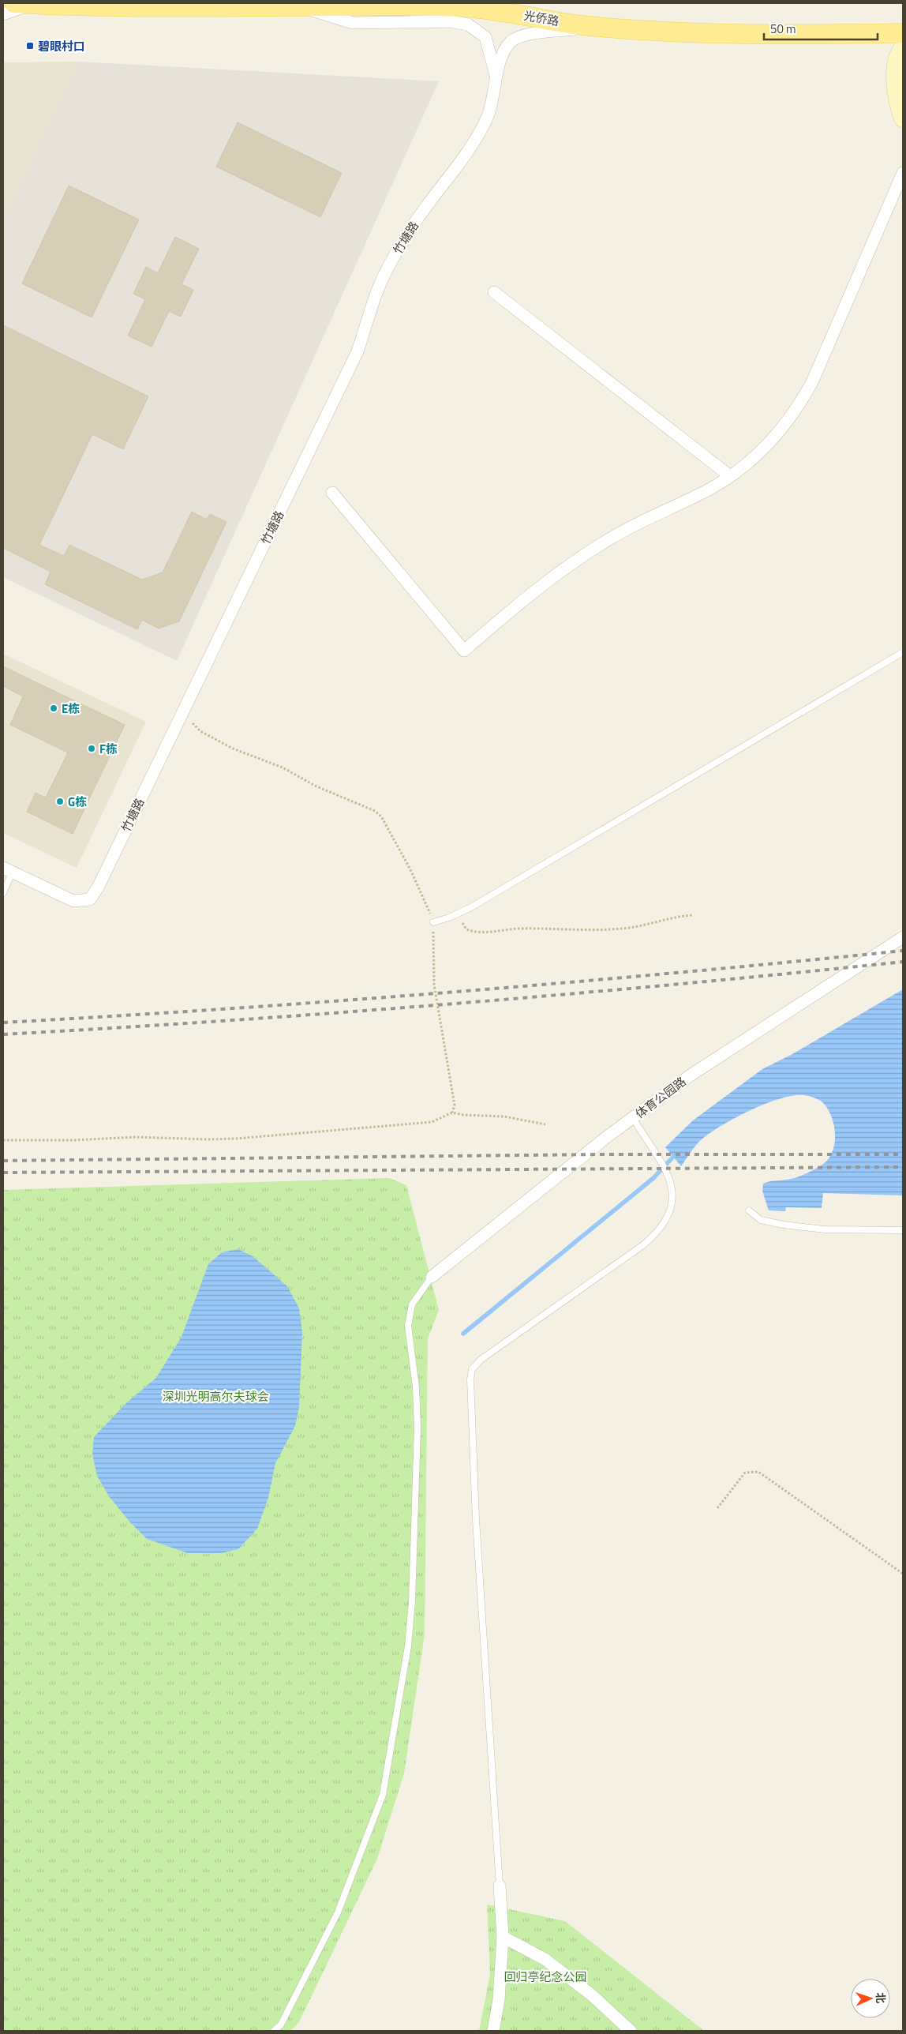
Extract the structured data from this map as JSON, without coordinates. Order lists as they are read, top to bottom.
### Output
{
  "streets": {
    "main road": ["光侨路"],
    "street": ["竹塘路", "体育公园路"]
  },
  "crossings": [
    ["光侨路", "竹塘路"]
  ],
  "parks": ["深圳光明高尔夫球会", "回归亭纪念公园"],
  "places": {
    "transit": ["碧眼村口"],
    "other": ["E栋", "F栋", "G栋"]
  },
  "scale_bar": "50 m",
  "north": "right"
}
